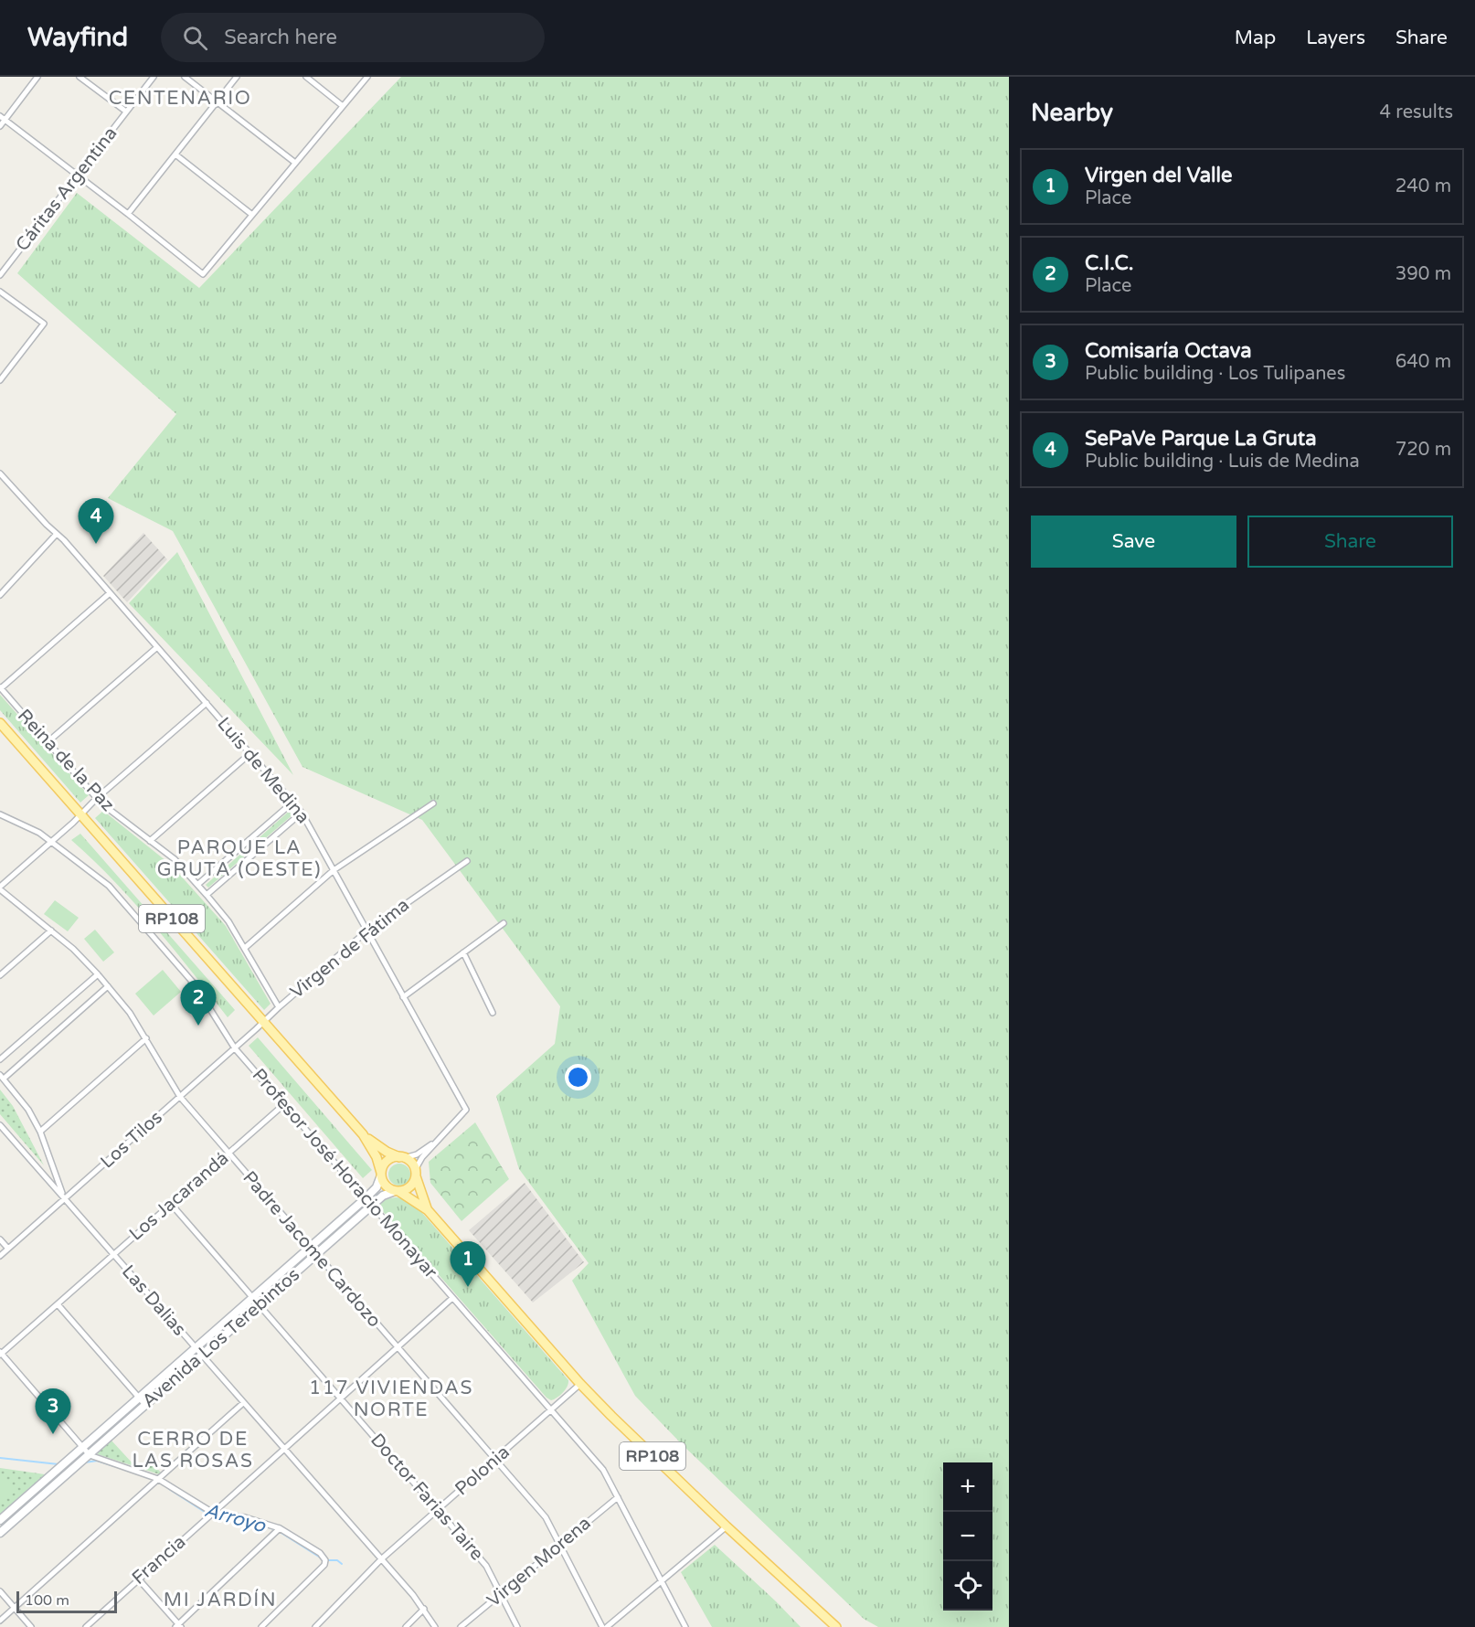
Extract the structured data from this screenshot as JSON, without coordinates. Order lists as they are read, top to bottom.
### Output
{
  "streets": {
    "main road": ["RP108", "Avenida Los Terebintos"],
    "street": [
      "Cáritas Argentina",
      "Reina de la Paz",
      "Luis de Medina",
      "Virgen de Fátima",
      "Los Tilos",
      "Profesor José Horacio Monayar",
      "Los Jacarandá",
      "Padre Jacome Cardozo",
      "Las Dalias",
      "Polonia",
      "Doctor Farias Taire",
      "Francia",
      "Virgen Morena"
    ]
  },
  "crossings": [
    ["Reina de la Paz", "Virgen de Fátima"],
    ["Luis de Medina", "Virgen de Fátima"],
    ["RP108", "Virgen de Fátima"],
    ["RP108", "Los Tilos"],
    ["RP108", "Avenida Los Terebintos"],
    ["RP108", "Polonia"],
    ["Virgen de Fátima", "Los Tilos"],
    ["Los Tilos", "Profesor José Horacio Monayar"],
    ["Los Tilos", "Padre Jacome Cardozo"],
    ["Los Tilos", "Las Dalias"],
    ["Profesor José Horacio Monayar", "Los Jacarandá"],
    ["Profesor José Horacio Monayar", "Avenida Los Terebintos"],
    ["Profesor José Horacio Monayar", "Polonia"],
    ["Profesor José Horacio Monayar", "Francia"],
    ["Profesor José Horacio Monayar", "Virgen Morena"],
    ["Los Jacarandá", "Padre Jacome Cardozo"],
    ["Los Jacarandá", "Las Dalias"],
    ["Los Jacarandá", "Doctor Farias Taire"],
    ["Padre Jacome Cardozo", "Avenida Los Terebintos"],
    ["Padre Jacome Cardozo", "Polonia"],
    ["Padre Jacome Cardozo", "Francia"],
    ["Padre Jacome Cardozo", "Virgen Morena"],
    ["Las Dalias", "Avenida Los Terebintos"],
    ["Las Dalias", "Polonia"],
    ["Las Dalias", "Francia"],
    ["Avenida Los Terebintos", "Doctor Farias Taire"],
    ["Polonia", "Doctor Farias Taire"],
    ["Doctor Farias Taire", "Francia"],
    ["Doctor Farias Taire", "Virgen Morena"]
  ],
  "districts": [
    "CENTENARIO",
    "PARQUE LA GRUTA (OESTE)",
    "117 VIVIENDAS NORTE",
    "CERRO DE LAS ROSAS",
    "MI JARDÍN"
  ],
  "water": ["Arroyo"],
  "scale_bar": "100 m",
  "page": {
    "header": "Wayfind",
    "search": "Search here",
    "nav": ["Map", "Layers", "Share"],
    "heading": ["Nearby", "4 results"],
    "list": [
      {
        "mark": "1",
        "name": "Virgen del Valle",
        "note": "Place",
        "value": "240 m"
      },
      {
        "mark": "2",
        "name": "C.I.C.",
        "note": "Place",
        "value": "390 m"
      },
      {
        "mark": "3",
        "name": "Comisaría Octava",
        "note": "Public building · Los Tulipanes",
        "value": "640 m"
      },
      {
        "mark": "4",
        "name": "SePaVe Parque La Gruta",
        "note": "Public building · Luis de Medina",
        "value": "720 m"
      }
    ],
    "pins": [
      "4",
      "2",
      "1",
      "3"
    ],
    "buttons": ["Save", "Share"],
    "map_buttons": ["+", "−"],
    "scale": "100 m"
  }
}
